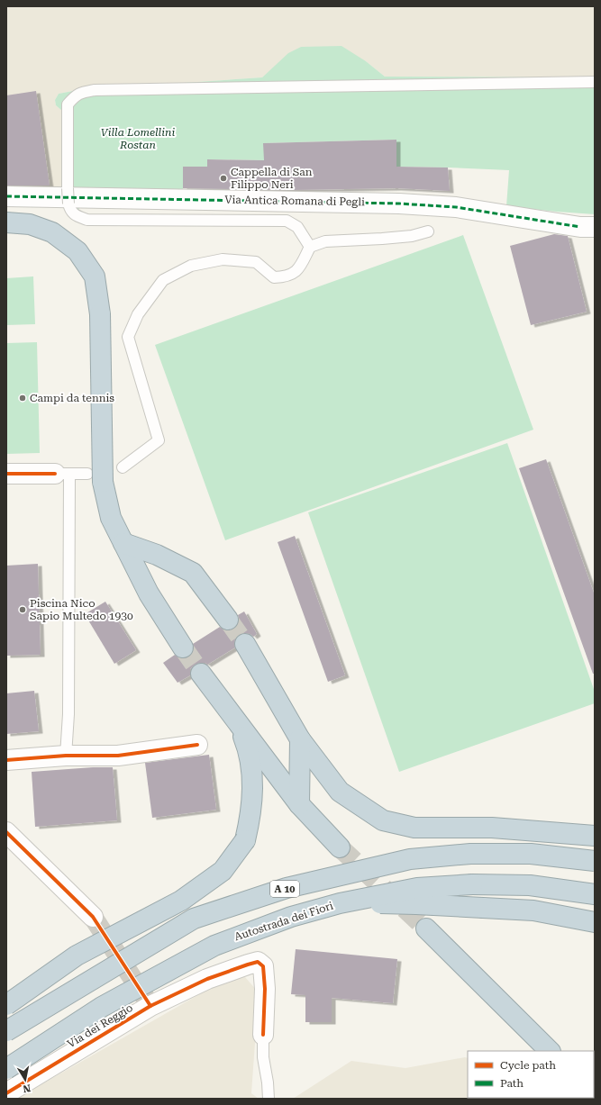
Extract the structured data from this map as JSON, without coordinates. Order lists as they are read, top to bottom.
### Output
{
  "streets": {
    "highway": ["A 10", "Autostrada dei Fiori"],
    "street": ["Via Antica Romana di Pegli", "Via dei Reggio"]
  },
  "parks": ["Villa Lomellini Rostan"],
  "places": ["Cappella di San Filippo Neri", "Campi da tennis", "Piscina Nico Sapio Multedo 1930"],
  "legend": ["Cycle path", "Path"],
  "north": "bottom"
}
